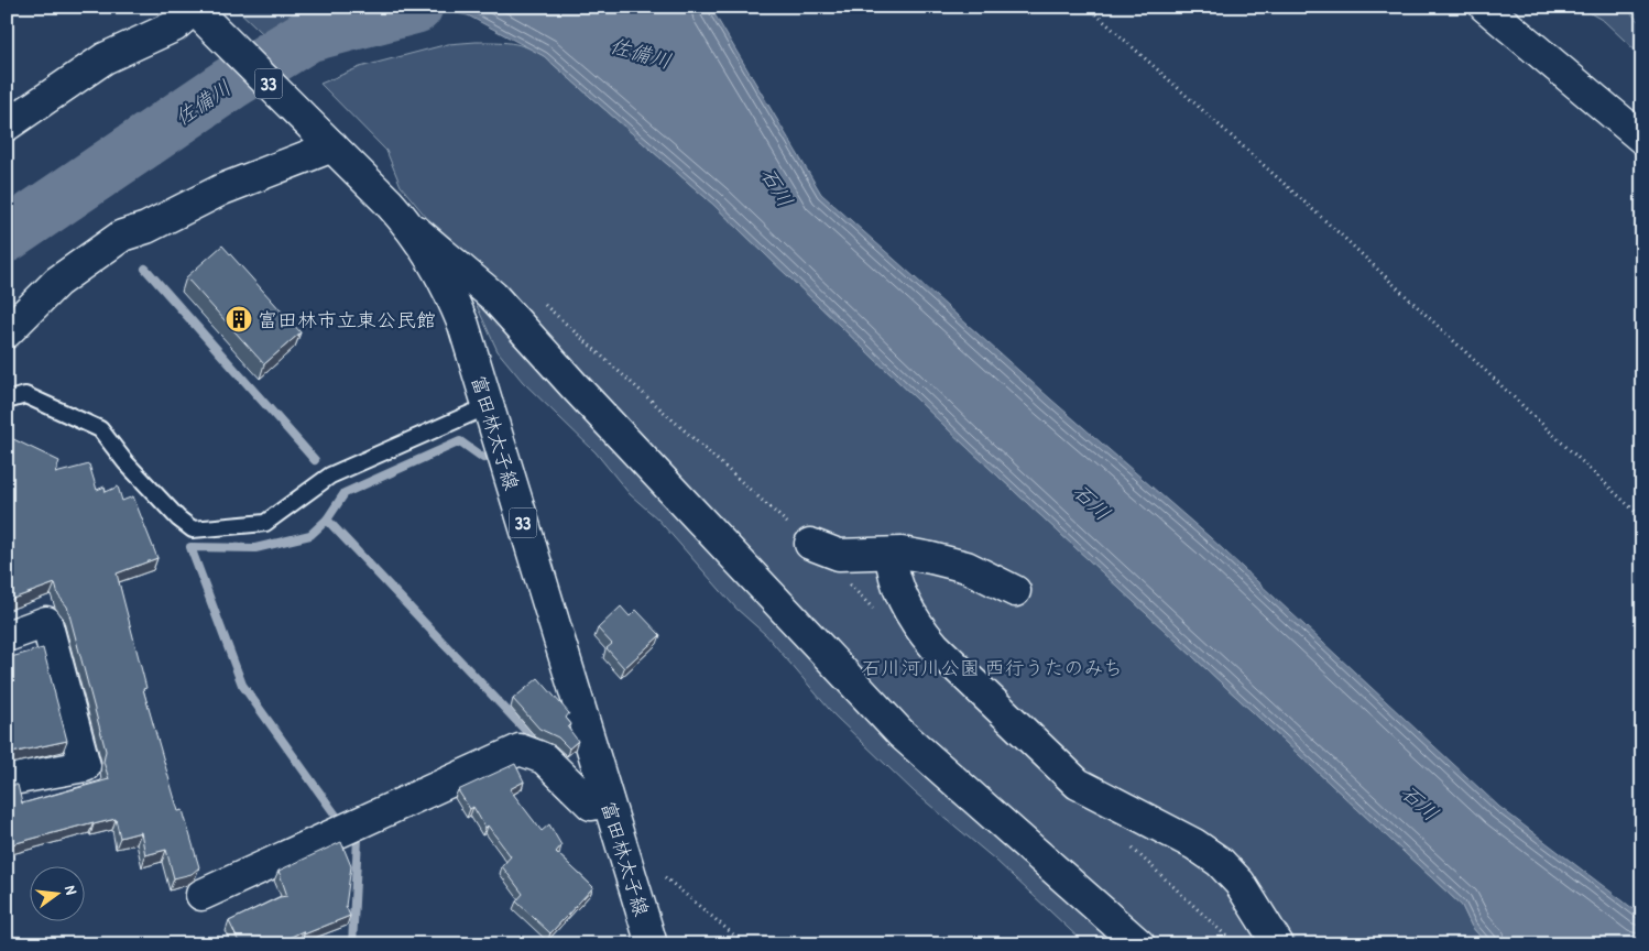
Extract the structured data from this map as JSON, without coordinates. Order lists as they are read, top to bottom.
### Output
{
  "streets": {
    "street": ["33", "富田林太子線"]
  },
  "water": ["佐備川", "石川"],
  "parks": ["石川河川公園 西行うたのみち"],
  "places": {
    "building": ["富田林市立東公民館"]
  },
  "north": "right"
}
